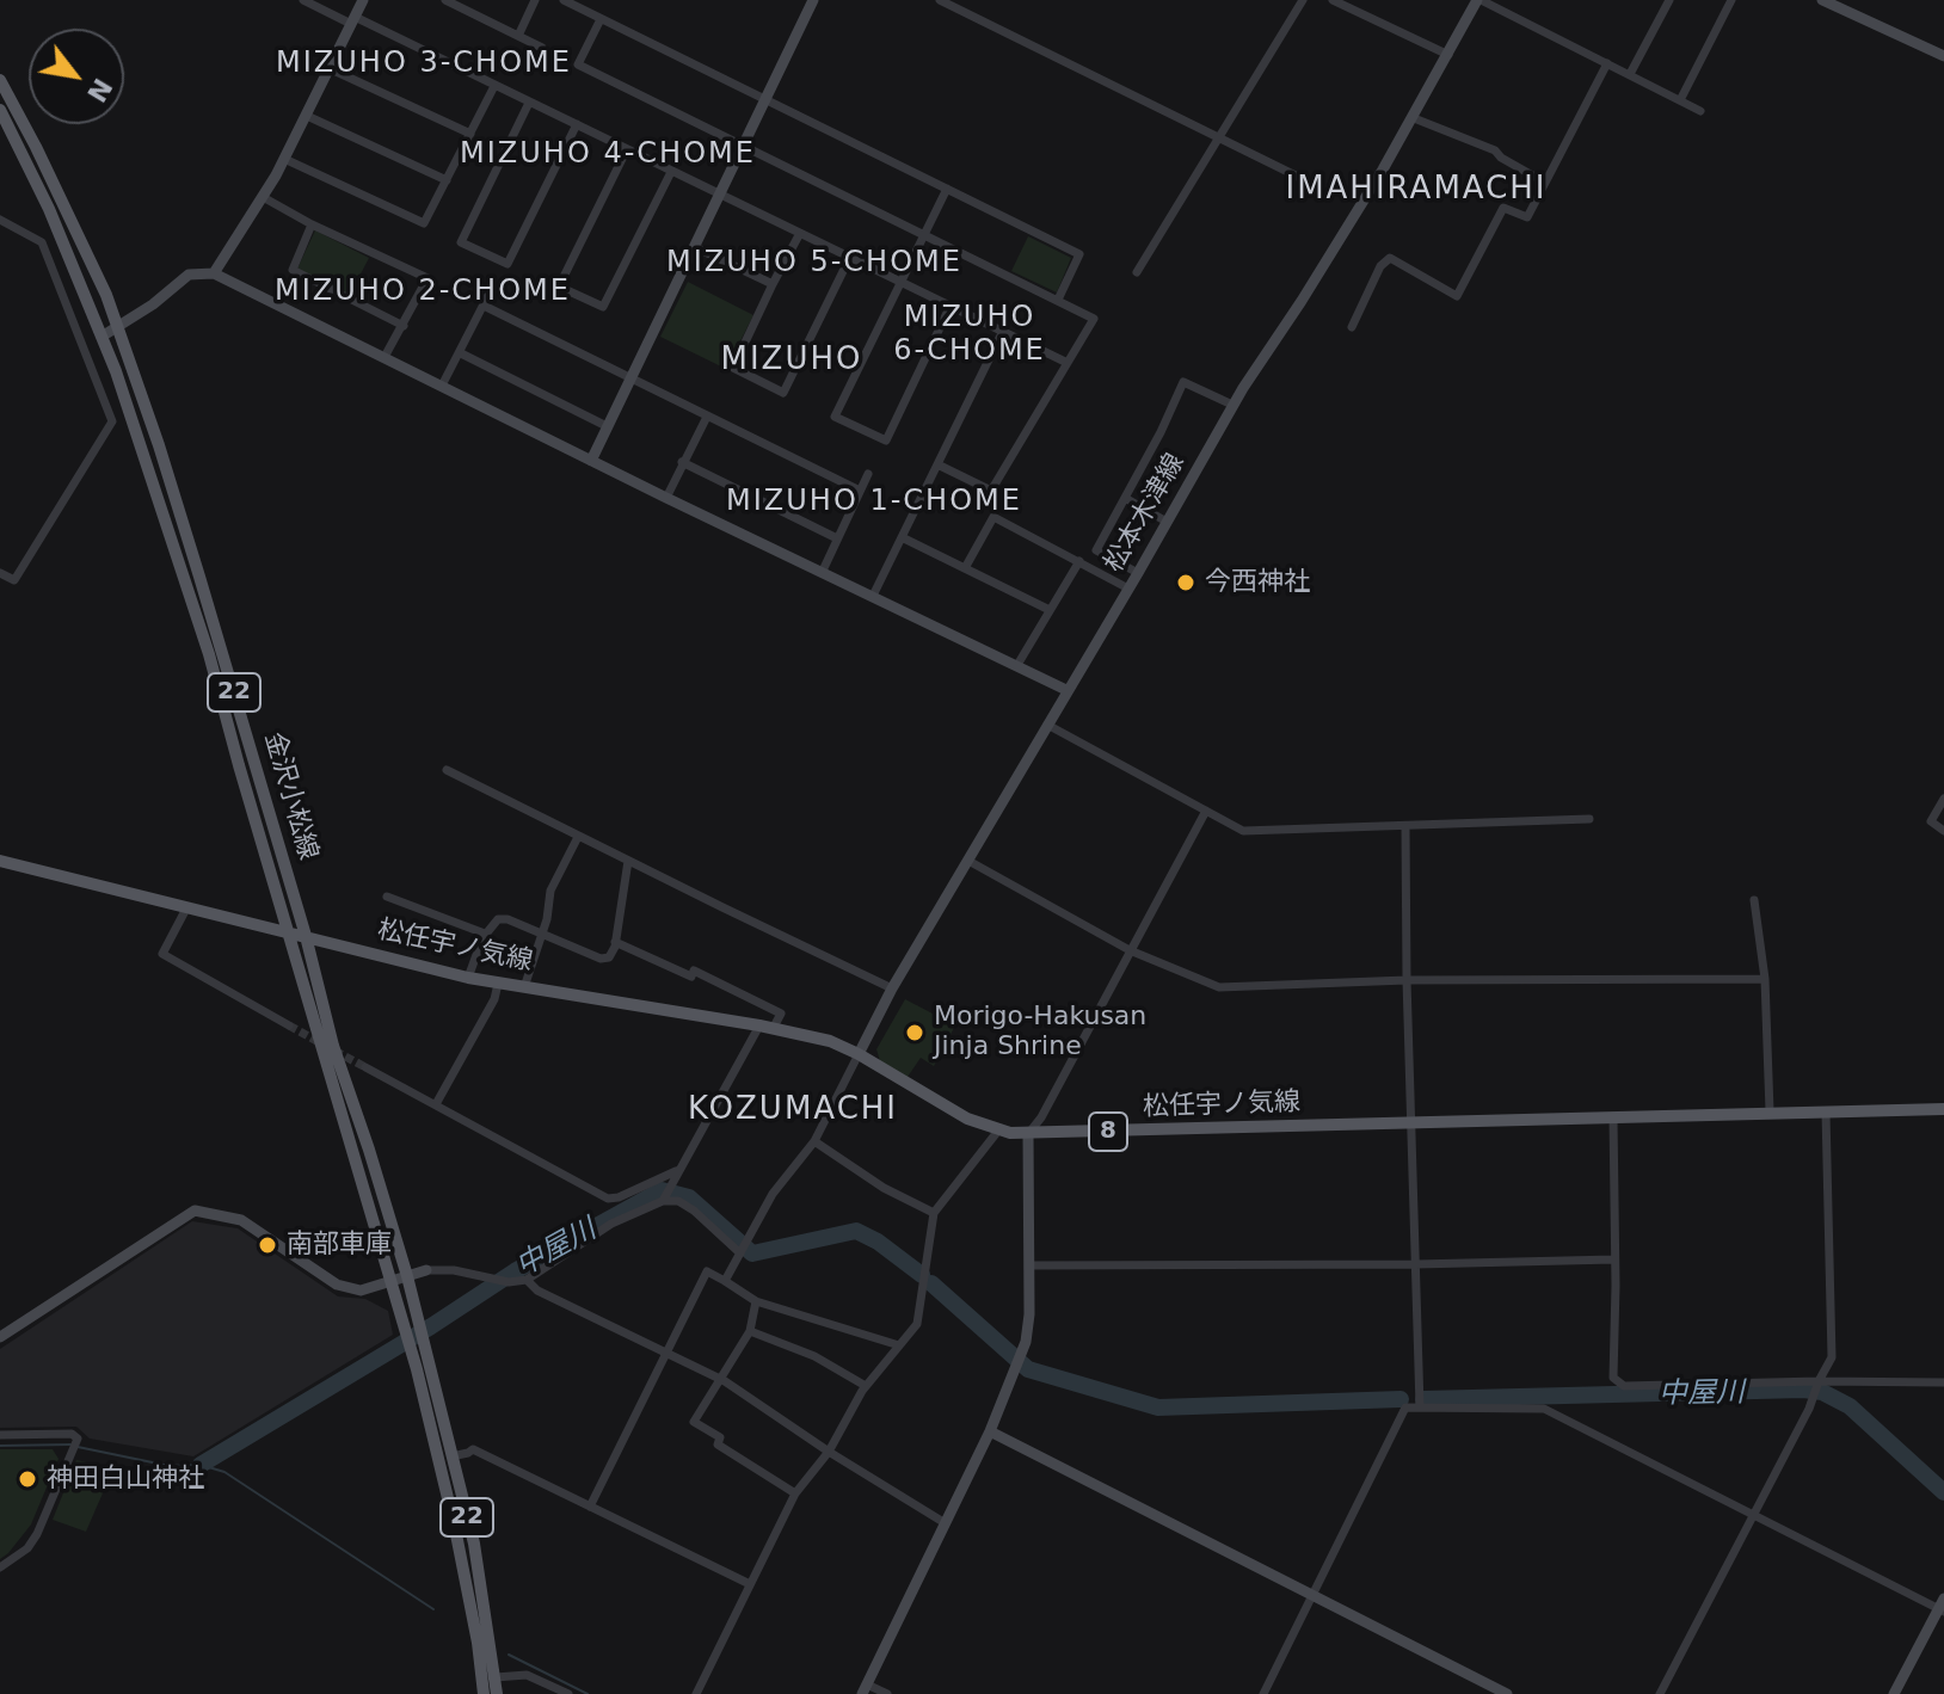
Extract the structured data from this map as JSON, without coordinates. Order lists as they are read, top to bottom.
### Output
{
  "streets": {
    "main road": [
      "22",
      "金沢小松線",
      "松任宇ノ気線",
      "8"
    ],
    "street": ["松本木津線"]
  },
  "crossings": [
    ["松本木津線", "松任宇ノ気線"],
    ["22", "金沢小松線"],
    ["金沢小松線", "松任宇ノ気線"]
  ],
  "districts": [
    "MIZUHO 3-CHOME",
    "MIZUHO 4-CHOME",
    "IMAHIRAMACHI",
    "MIZUHO 5-CHOME",
    "MIZUHO 2-CHOME",
    "MIZUHO 6-CHOME",
    "MIZUHO",
    "MIZUHO 1-CHOME",
    "KOZUMACHI"
  ],
  "water": ["中屋川"],
  "places": [
    "今西神社",
    "Morigo-Hakusan Jinja Shrine",
    "南部車庫",
    "神田白山神社"
  ],
  "north": "bottom right"
}
